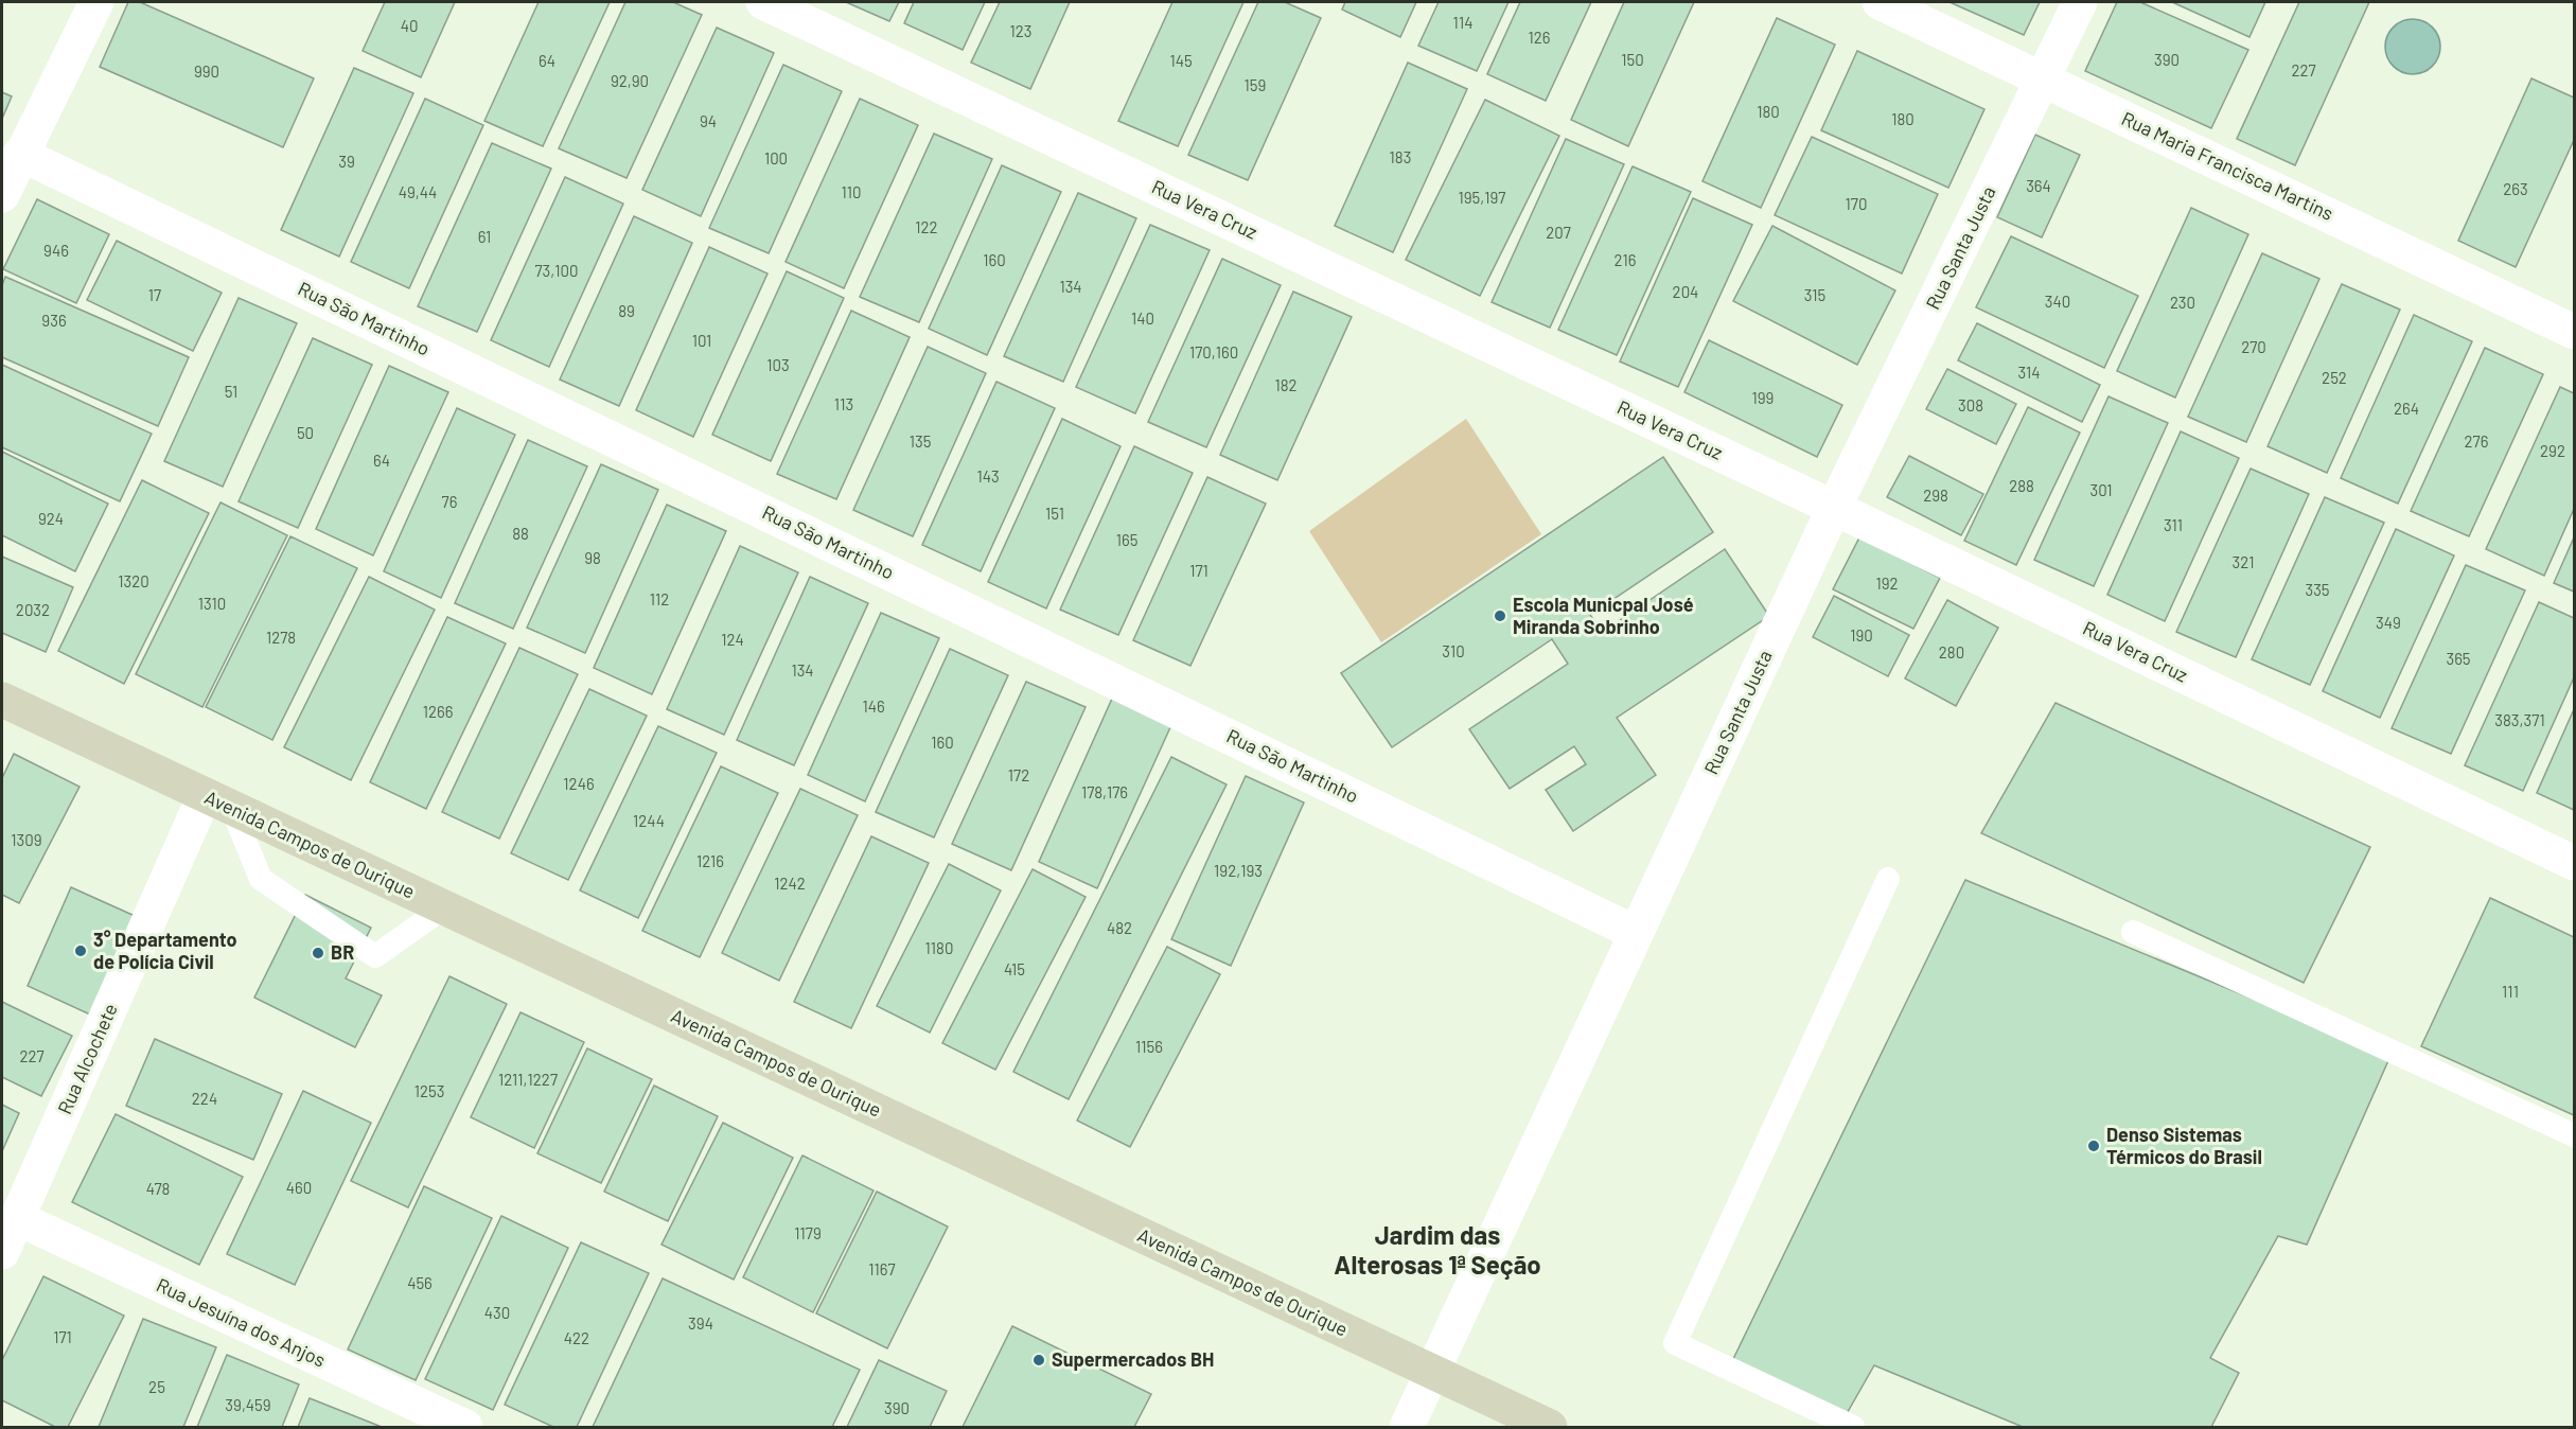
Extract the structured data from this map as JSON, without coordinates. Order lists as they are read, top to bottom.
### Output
{
  "streets": {
    "main road": ["Avenida Campos de Ourique"],
    "street": [
      "Rua Maria Francisca Martins",
      "Rua Vera Cruz",
      "Rua Santa Justa",
      "Rua São Martinho",
      "Rua Alcochete",
      "Rua Jesuína dos Anjos"
    ]
  },
  "crossings": [
    ["Rua Maria Francisca Martins", "Rua Santa Justa"],
    ["Rua Vera Cruz", "Rua Santa Justa"],
    ["Rua Santa Justa", "Rua São Martinho"],
    ["Rua Santa Justa", "Avenida Campos de Ourique"],
    ["Avenida Campos de Ourique", "Rua Alcochete"],
    ["Rua Alcochete", "Rua Jesuína dos Anjos"]
  ],
  "districts": ["Jardim das Alterosas 1ª Seção"],
  "places": [
    "Escola Municpal José Miranda Sobrinho",
    "3° Departamento de Polícia Civil",
    "BR",
    "Denso Sistemas Térmicos do Brasil",
    "Supermercados BH"
  ],
  "house_numbers": [
    "114",
    "40",
    "123",
    "126",
    "150",
    "390",
    "64",
    "145",
    "227",
    "990",
    "92,90",
    "159",
    "180",
    "180",
    "94",
    "183",
    "100",
    "39",
    "364",
    "263",
    "49,44",
    "110",
    "195,197",
    "170",
    "122",
    "207",
    "61",
    "946",
    "160",
    "216",
    "73,100",
    "134",
    "204",
    "17",
    "315",
    "340",
    "230",
    "89",
    "140",
    "936",
    "101",
    "270",
    "170,160",
    "103",
    "314",
    "252",
    "182",
    "51",
    "199",
    "113",
    "308",
    "264",
    "50",
    "135",
    "276",
    "292",
    "64",
    "143",
    "288",
    "301",
    "298",
    "76",
    "151",
    "924",
    "311",
    "88",
    "165",
    "98",
    "321",
    "171",
    "1320",
    "192",
    "335",
    "112",
    "1310",
    "2032",
    "349",
    "190",
    "1278",
    "124",
    "310",
    "280",
    "365",
    "134",
    "146",
    "1266",
    "383,371",
    "160",
    "172",
    "1246",
    "178,176",
    "1244",
    "1309",
    "1216",
    "192,193",
    "1242",
    "482",
    "1180",
    "415",
    "111",
    "1156",
    "227",
    "1211,1227",
    "1253",
    "224",
    "460",
    "478",
    "1179",
    "1167",
    "456",
    "430",
    "394",
    "171",
    "422",
    "25",
    "39,459",
    "390"
  ]
}
